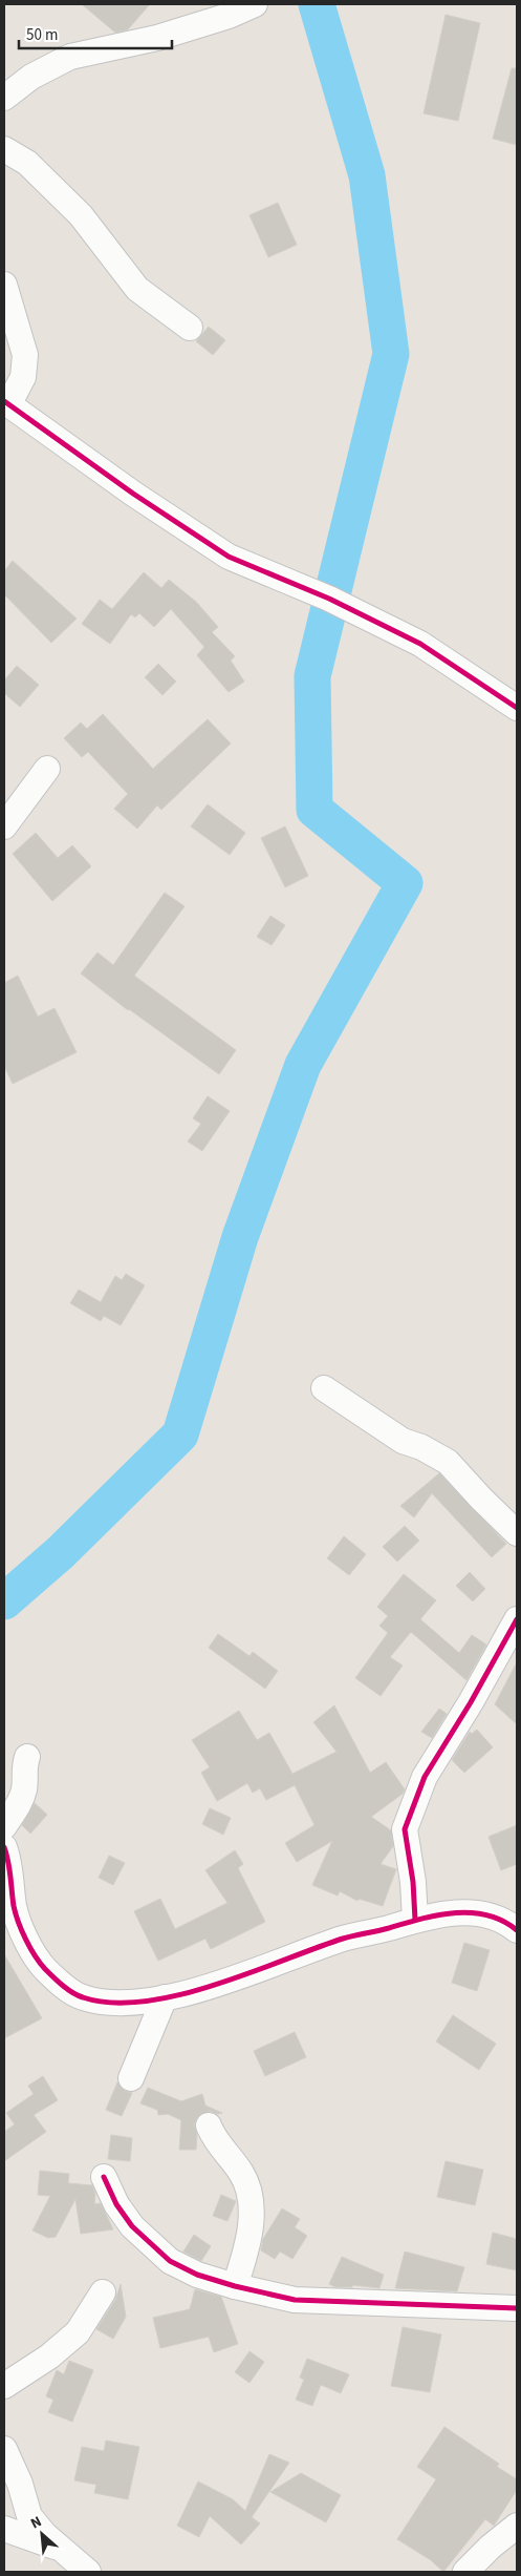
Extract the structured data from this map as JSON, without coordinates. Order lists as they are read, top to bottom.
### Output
{
  "scale_bar": "50 m",
  "north": "top left"
}
